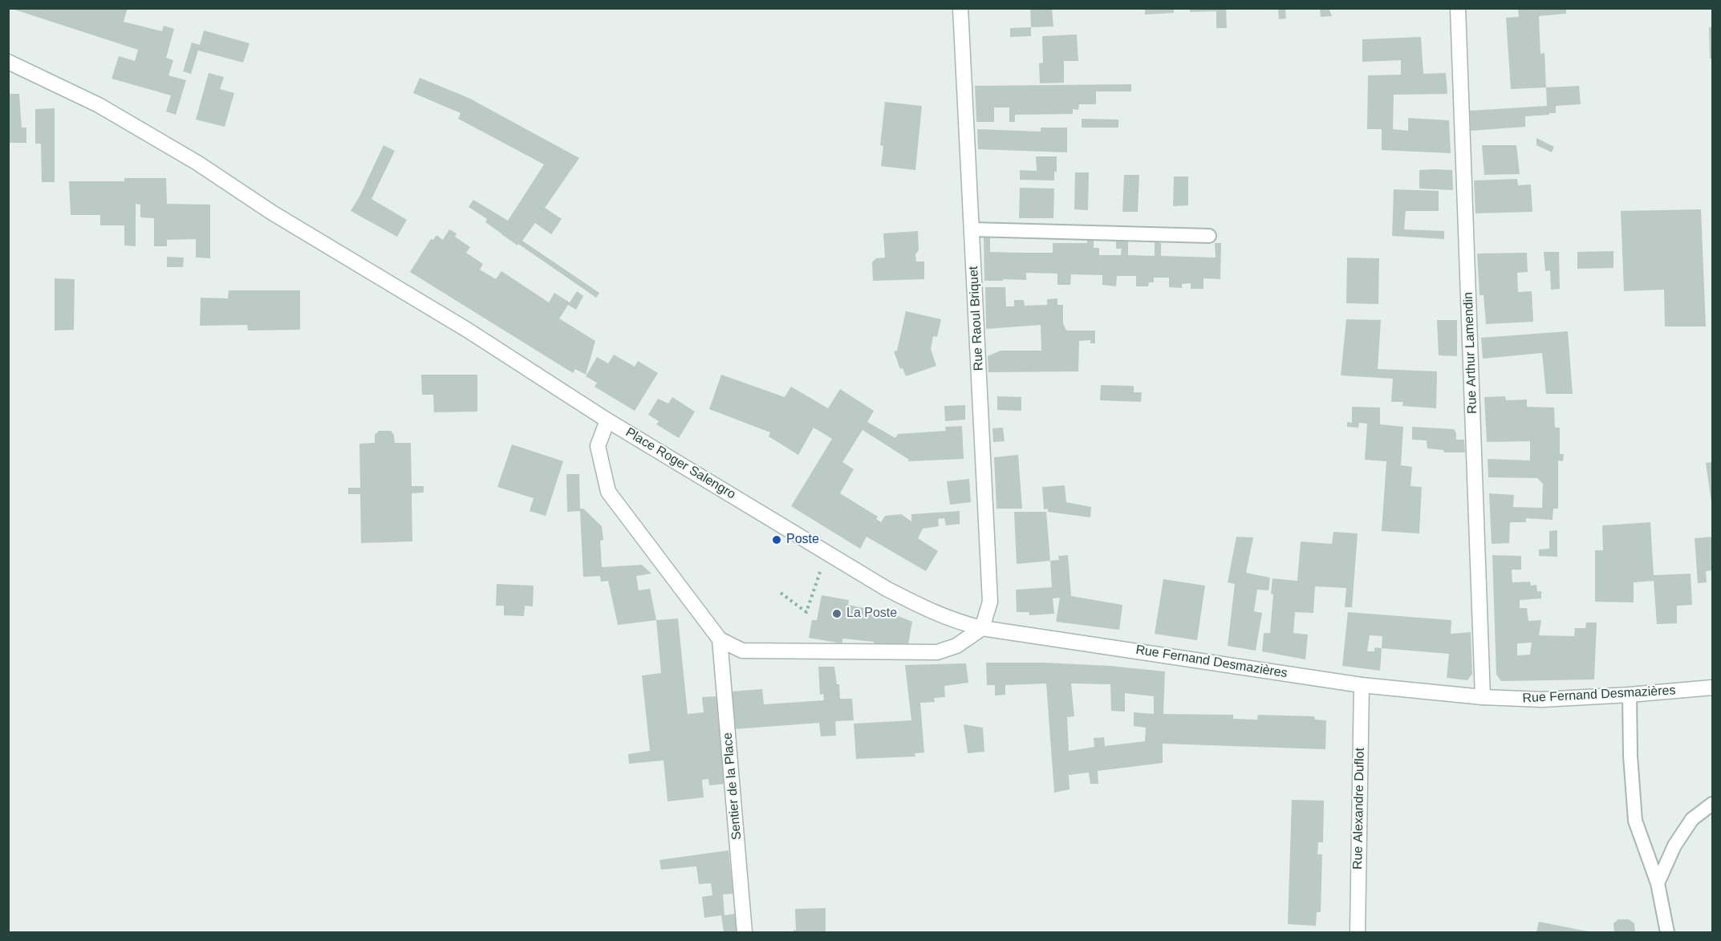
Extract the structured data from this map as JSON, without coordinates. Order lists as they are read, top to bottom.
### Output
{
  "streets": {
    "street": [
      "Rue Raoul Briquet",
      "Rue Arthur Lamendin",
      "Place Roger Salengro",
      "Rue Fernand Desmazières",
      "Sentier de la Place",
      "Rue Alexandre Duflot"
    ]
  },
  "crossings": [
    ["Rue Raoul Briquet", "Place Roger Salengro"],
    ["Rue Raoul Briquet", "Rue Fernand Desmazières"],
    ["Rue Arthur Lamendin", "Rue Fernand Desmazières"],
    ["Place Roger Salengro", "Rue Fernand Desmazières"],
    ["Rue Fernand Desmazières", "Rue Alexandre Duflot"]
  ],
  "places": ["Poste", "La Poste"]
}
